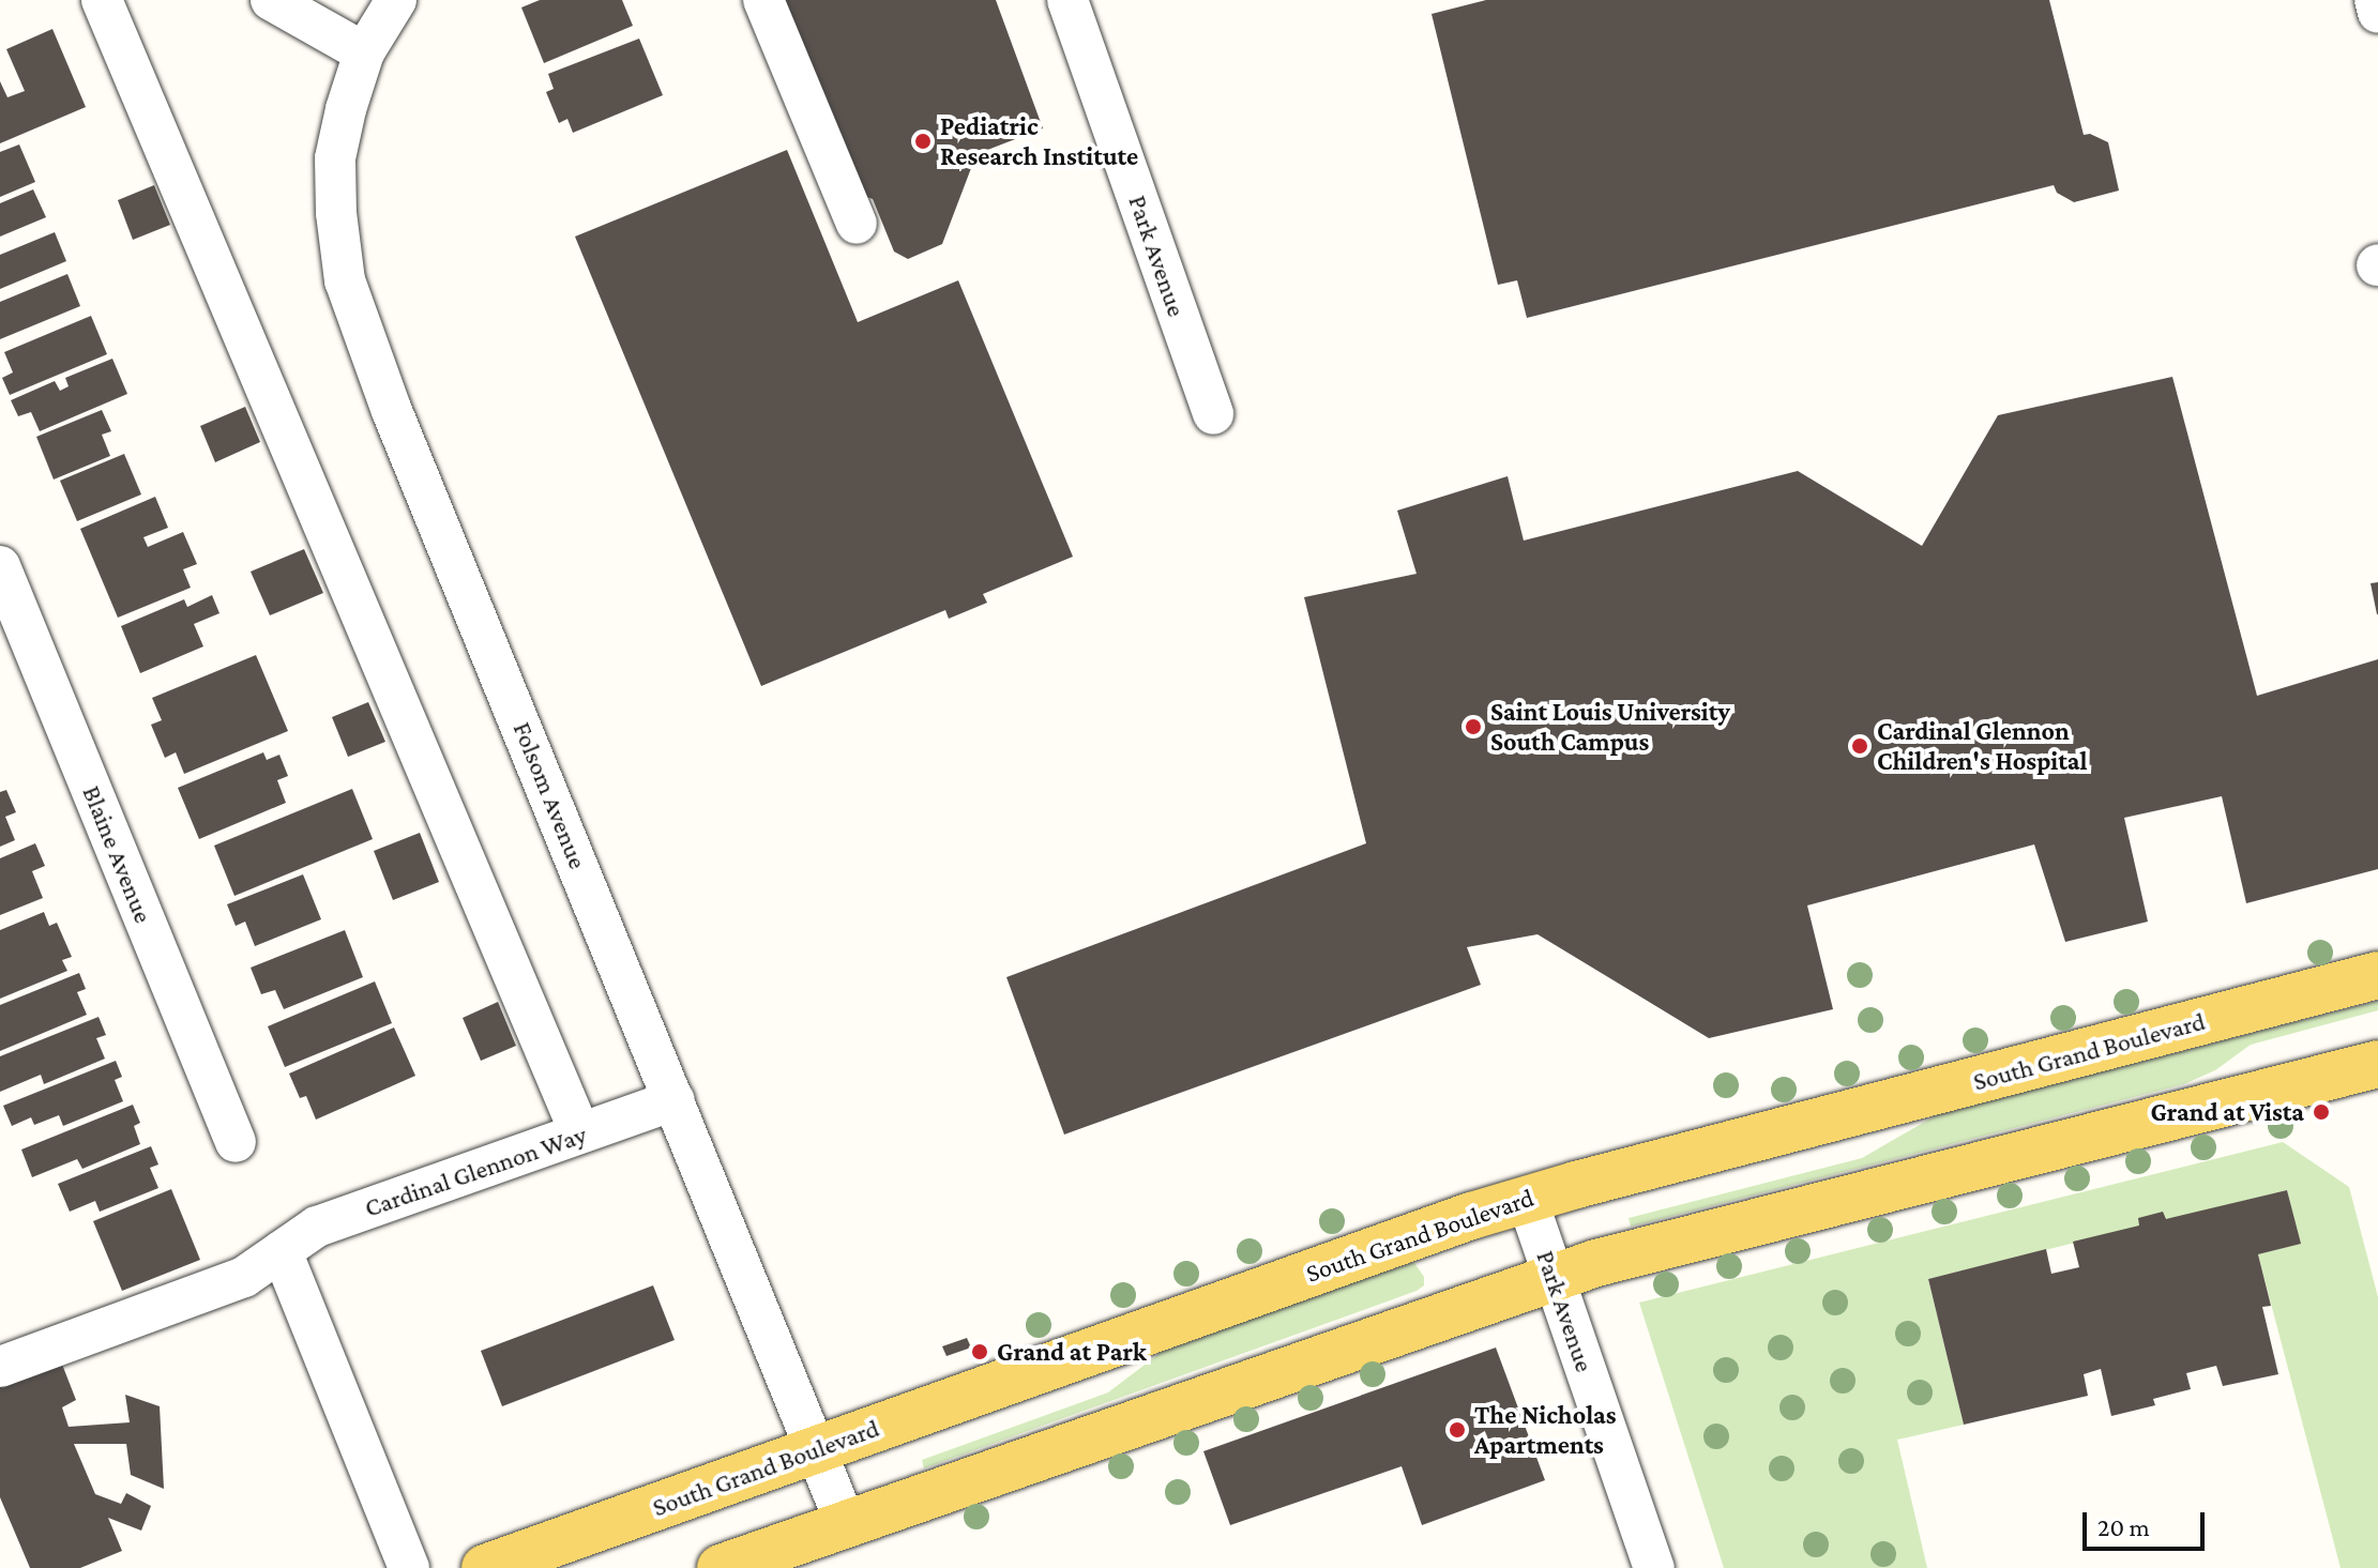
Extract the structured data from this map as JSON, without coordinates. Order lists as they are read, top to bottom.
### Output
{
  "streets": {
    "main road": ["South Grand Boulevard"],
    "street": [
      "Park Avenue",
      "Folsom Avenue",
      "Blaine Avenue",
      "Cardinal Glennon Way"
    ]
  },
  "crossings": [
    ["Park Avenue", "South Grand Boulevard"],
    ["Folsom Avenue", "South Grand Boulevard"],
    ["Folsom Avenue", "Cardinal Glennon Way"]
  ],
  "places": [
    "Pediatric Research Institute",
    "Saint Louis University South Campus",
    "Cardinal Glennon Children's Hospital",
    "Grand at Vista",
    "Grand at Park",
    "The Nicholas Apartments"
  ],
  "scale_bar": "20 m"
}
